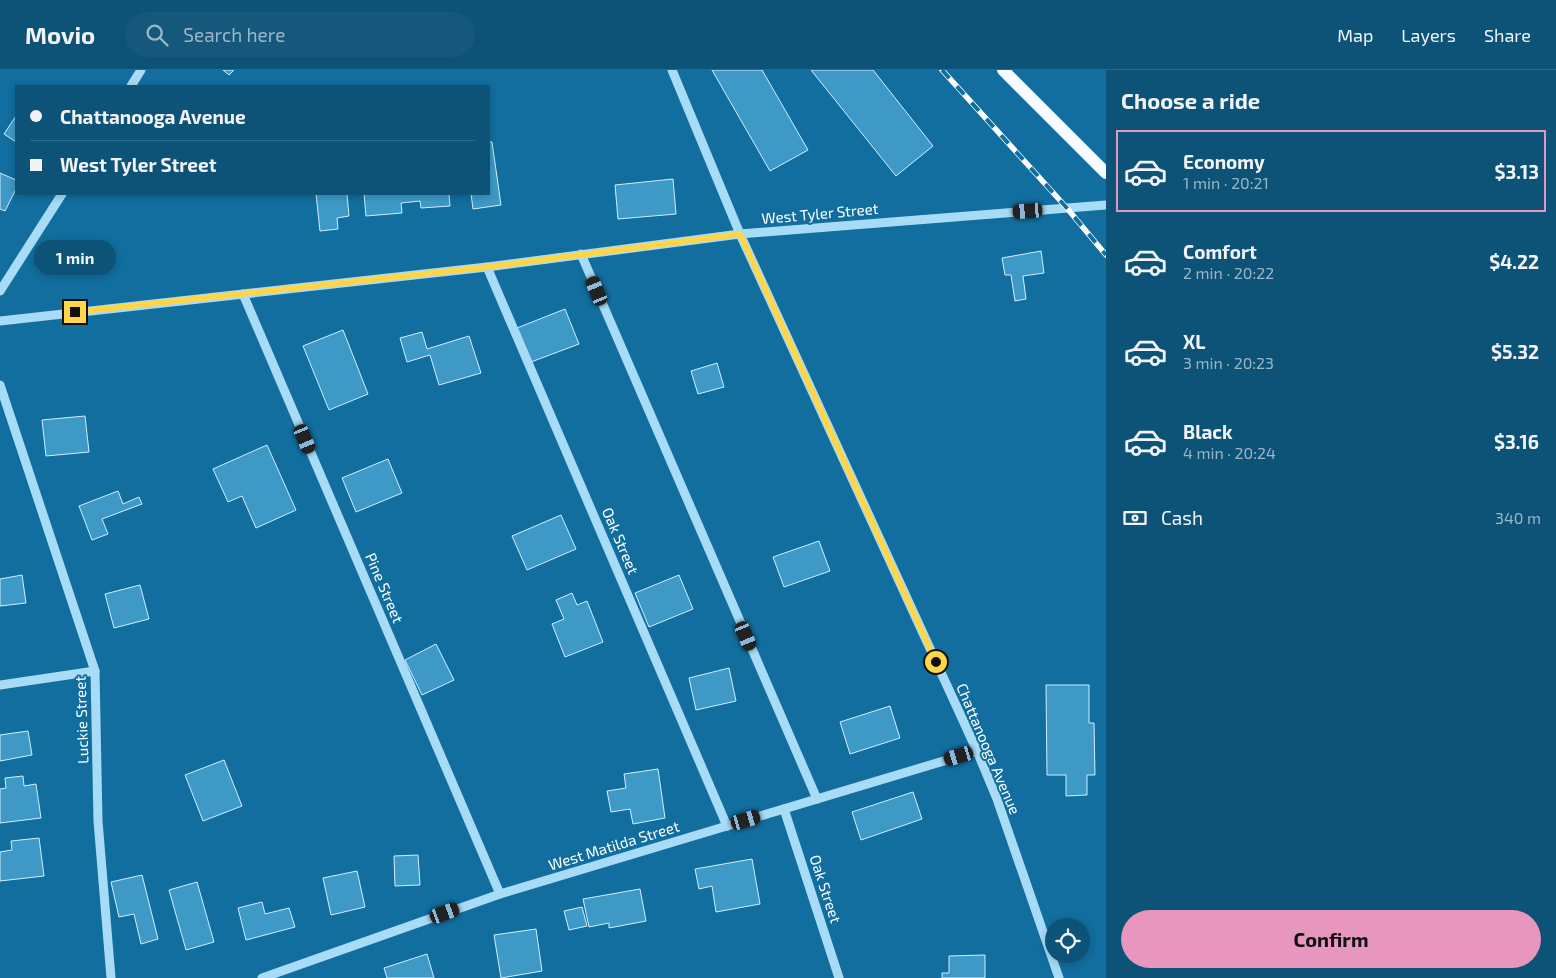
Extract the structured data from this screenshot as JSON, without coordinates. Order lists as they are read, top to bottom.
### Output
{
  "streets": {
    "street": [
      "West Tyler Street",
      "Oak Street",
      "Pine Street",
      "Luckie Street",
      "Chattanooga Avenue",
      "West Matilda Street"
    ]
  },
  "crossings": [
    ["West Tyler Street", "Oak Street"],
    ["West Tyler Street", "Pine Street"],
    ["West Tyler Street", "Chattanooga Avenue"],
    ["Oak Street", "West Matilda Street"],
    ["Pine Street", "West Matilda Street"],
    ["Chattanooga Avenue", "West Matilda Street"]
  ],
  "page": {
    "header": "Movio",
    "search": "Search here",
    "nav": ["Map", "Layers", "Share"],
    "heading": "Choose a ride",
    "banner": ["Chattanooga Avenue", "West Tyler Street"],
    "list": [
      {
        "name": "Economy",
        "note": "1 min · 20:21",
        "value": "$3.13"
      },
      {
        "name": "Comfort",
        "note": "2 min · 20:22",
        "value": "$4.22"
      },
      {
        "name": "XL",
        "note": "3 min · 20:23",
        "value": "$5.32"
      },
      {
        "name": "Black",
        "note": "4 min · 20:24",
        "value": "$3.16"
      }
    ],
    "bubble": "1 min",
    "pay": ["Cash", "340 m"],
    "buttons": "Confirm"
  }
}
